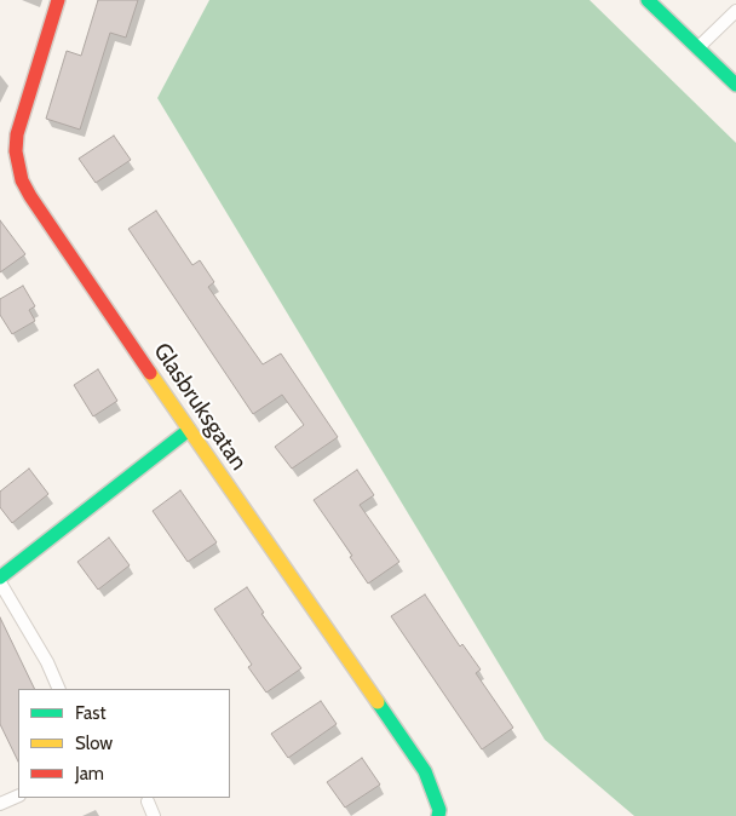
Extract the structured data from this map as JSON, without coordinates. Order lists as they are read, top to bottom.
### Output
{
  "streets": {
    "street": ["Glasbruksgatan"]
  },
  "legend": ["Fast", "Slow", "Jam"]
}
